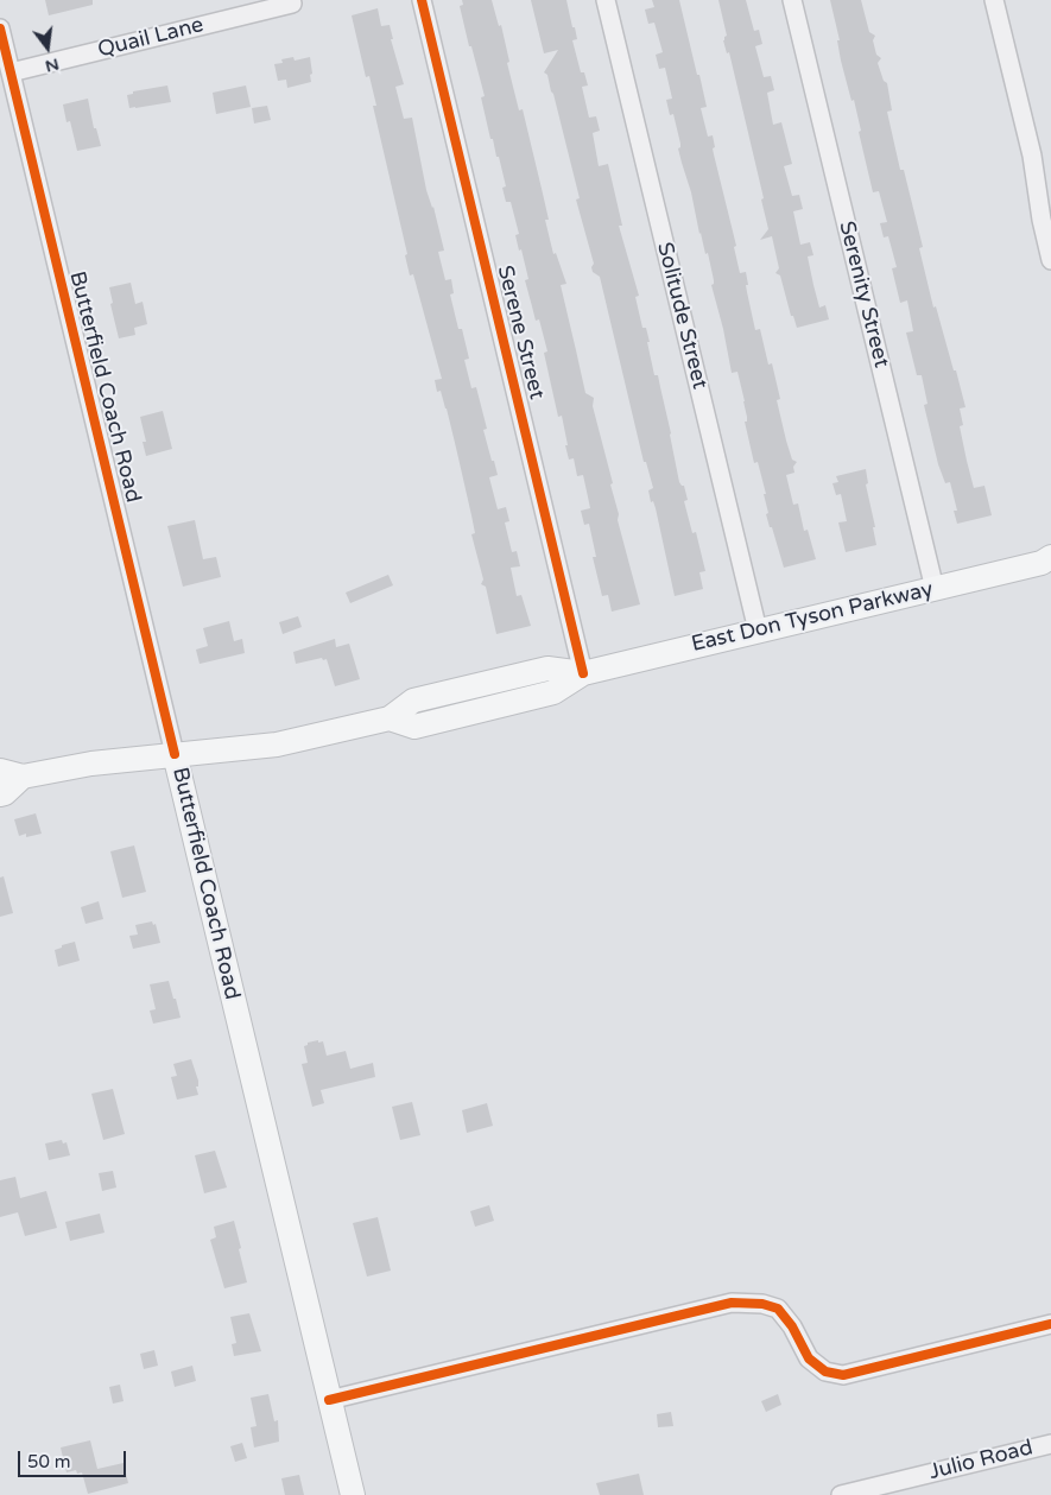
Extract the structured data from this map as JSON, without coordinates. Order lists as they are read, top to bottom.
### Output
{
  "streets": {
    "main road": ["Butterfield Coach Road", "East Don Tyson Parkway"],
    "street": [
      "Quail Lane",
      "Serenity Street",
      "Solitude Street",
      "Serene Street",
      "Julio Road"
    ]
  },
  "crossings": [
    ["Quail Lane", "Butterfield Coach Road"],
    ["Serenity Street", "East Don Tyson Parkway"],
    ["Solitude Street", "East Don Tyson Parkway"],
    ["Serene Street", "East Don Tyson Parkway"],
    ["Butterfield Coach Road", "East Don Tyson Parkway"]
  ],
  "scale_bar": "50 m",
  "north": "bottom"
}
